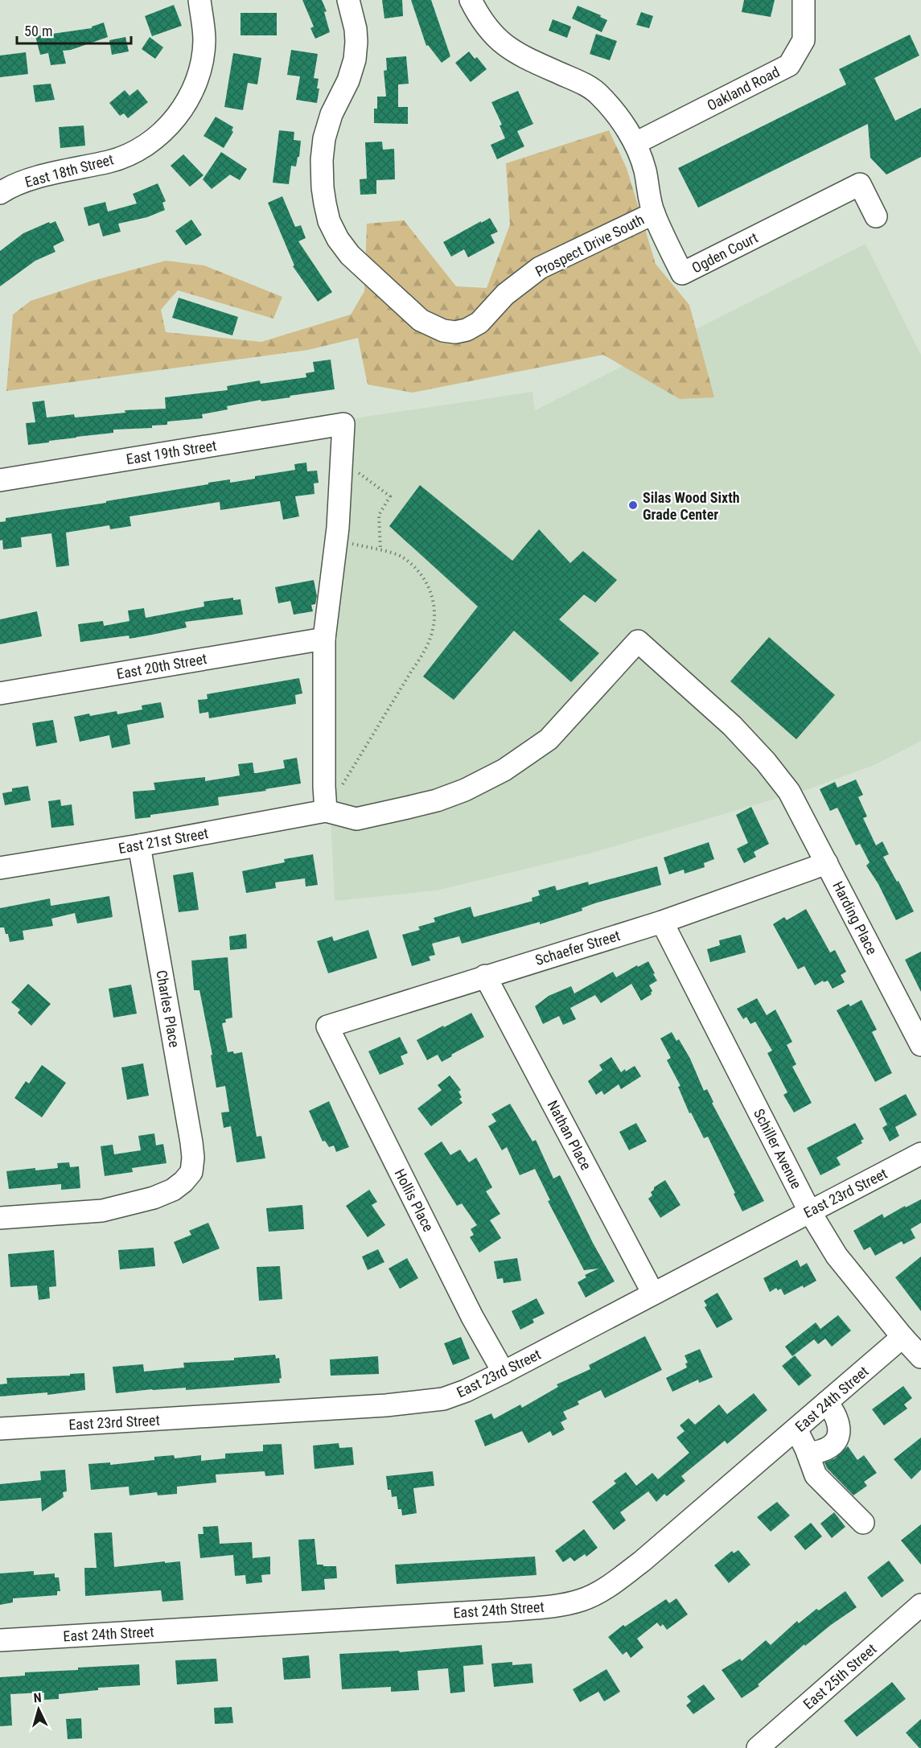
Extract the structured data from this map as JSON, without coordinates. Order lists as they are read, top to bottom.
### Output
{
  "streets": {
    "street": [
      "Oakland Road",
      "East 18th Street",
      "Prospect Drive South",
      "Ogden Court",
      "East 19th Street",
      "East 20th Street",
      "East 21st Street",
      "Harding Place",
      "Schaefer Street",
      "Charles Place",
      "Nathan Place",
      "Schiller Avenue",
      "East 23rd Street",
      "Hollis Place",
      "East 24th Street",
      "East 25th Street"
    ]
  },
  "crossings": [
    ["Oakland Road", "Ogden Court"],
    ["Prospect Drive South", "Ogden Court"],
    ["East 19th Street", "East 20th Street"],
    ["East 21st Street", "Harding Place"],
    ["East 21st Street", "Charles Place"],
    ["Harding Place", "Schaefer Street"],
    ["Schaefer Street", "Nathan Place"],
    ["Schaefer Street", "Schiller Avenue"],
    ["Schaefer Street", "Hollis Place"],
    ["Nathan Place", "East 23rd Street"],
    ["Schiller Avenue", "East 23rd Street"],
    ["Schiller Avenue", "East 24th Street"],
    ["East 23rd Street", "Hollis Place"]
  ],
  "places": ["Silas Wood Sixth Grade Center"],
  "scale_bar": "50 m",
  "north": "top"
}
